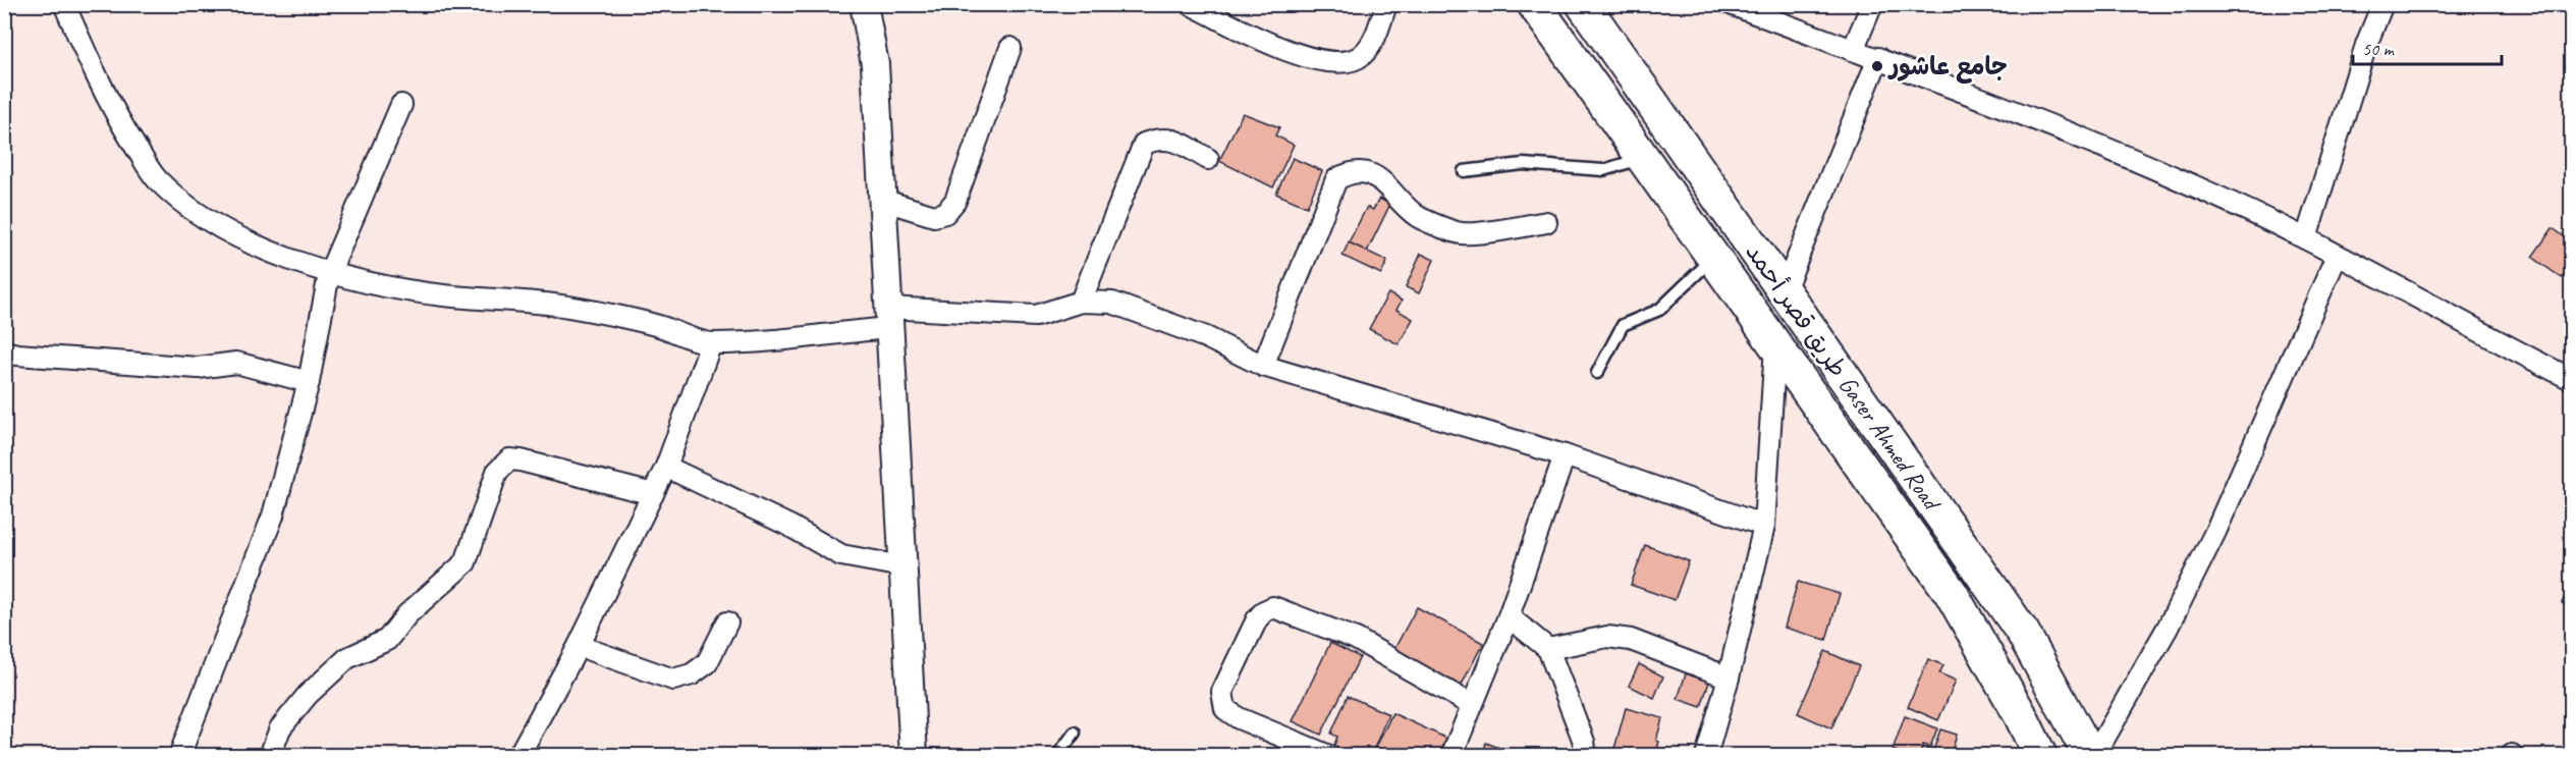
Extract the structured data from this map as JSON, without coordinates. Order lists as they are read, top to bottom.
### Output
{
  "streets": {
    "main road": ["طريق قصر أحمد Gaser Ahmed Road"]
  },
  "places": ["جامع عاشور"],
  "scale_bar": "50 m"
}
